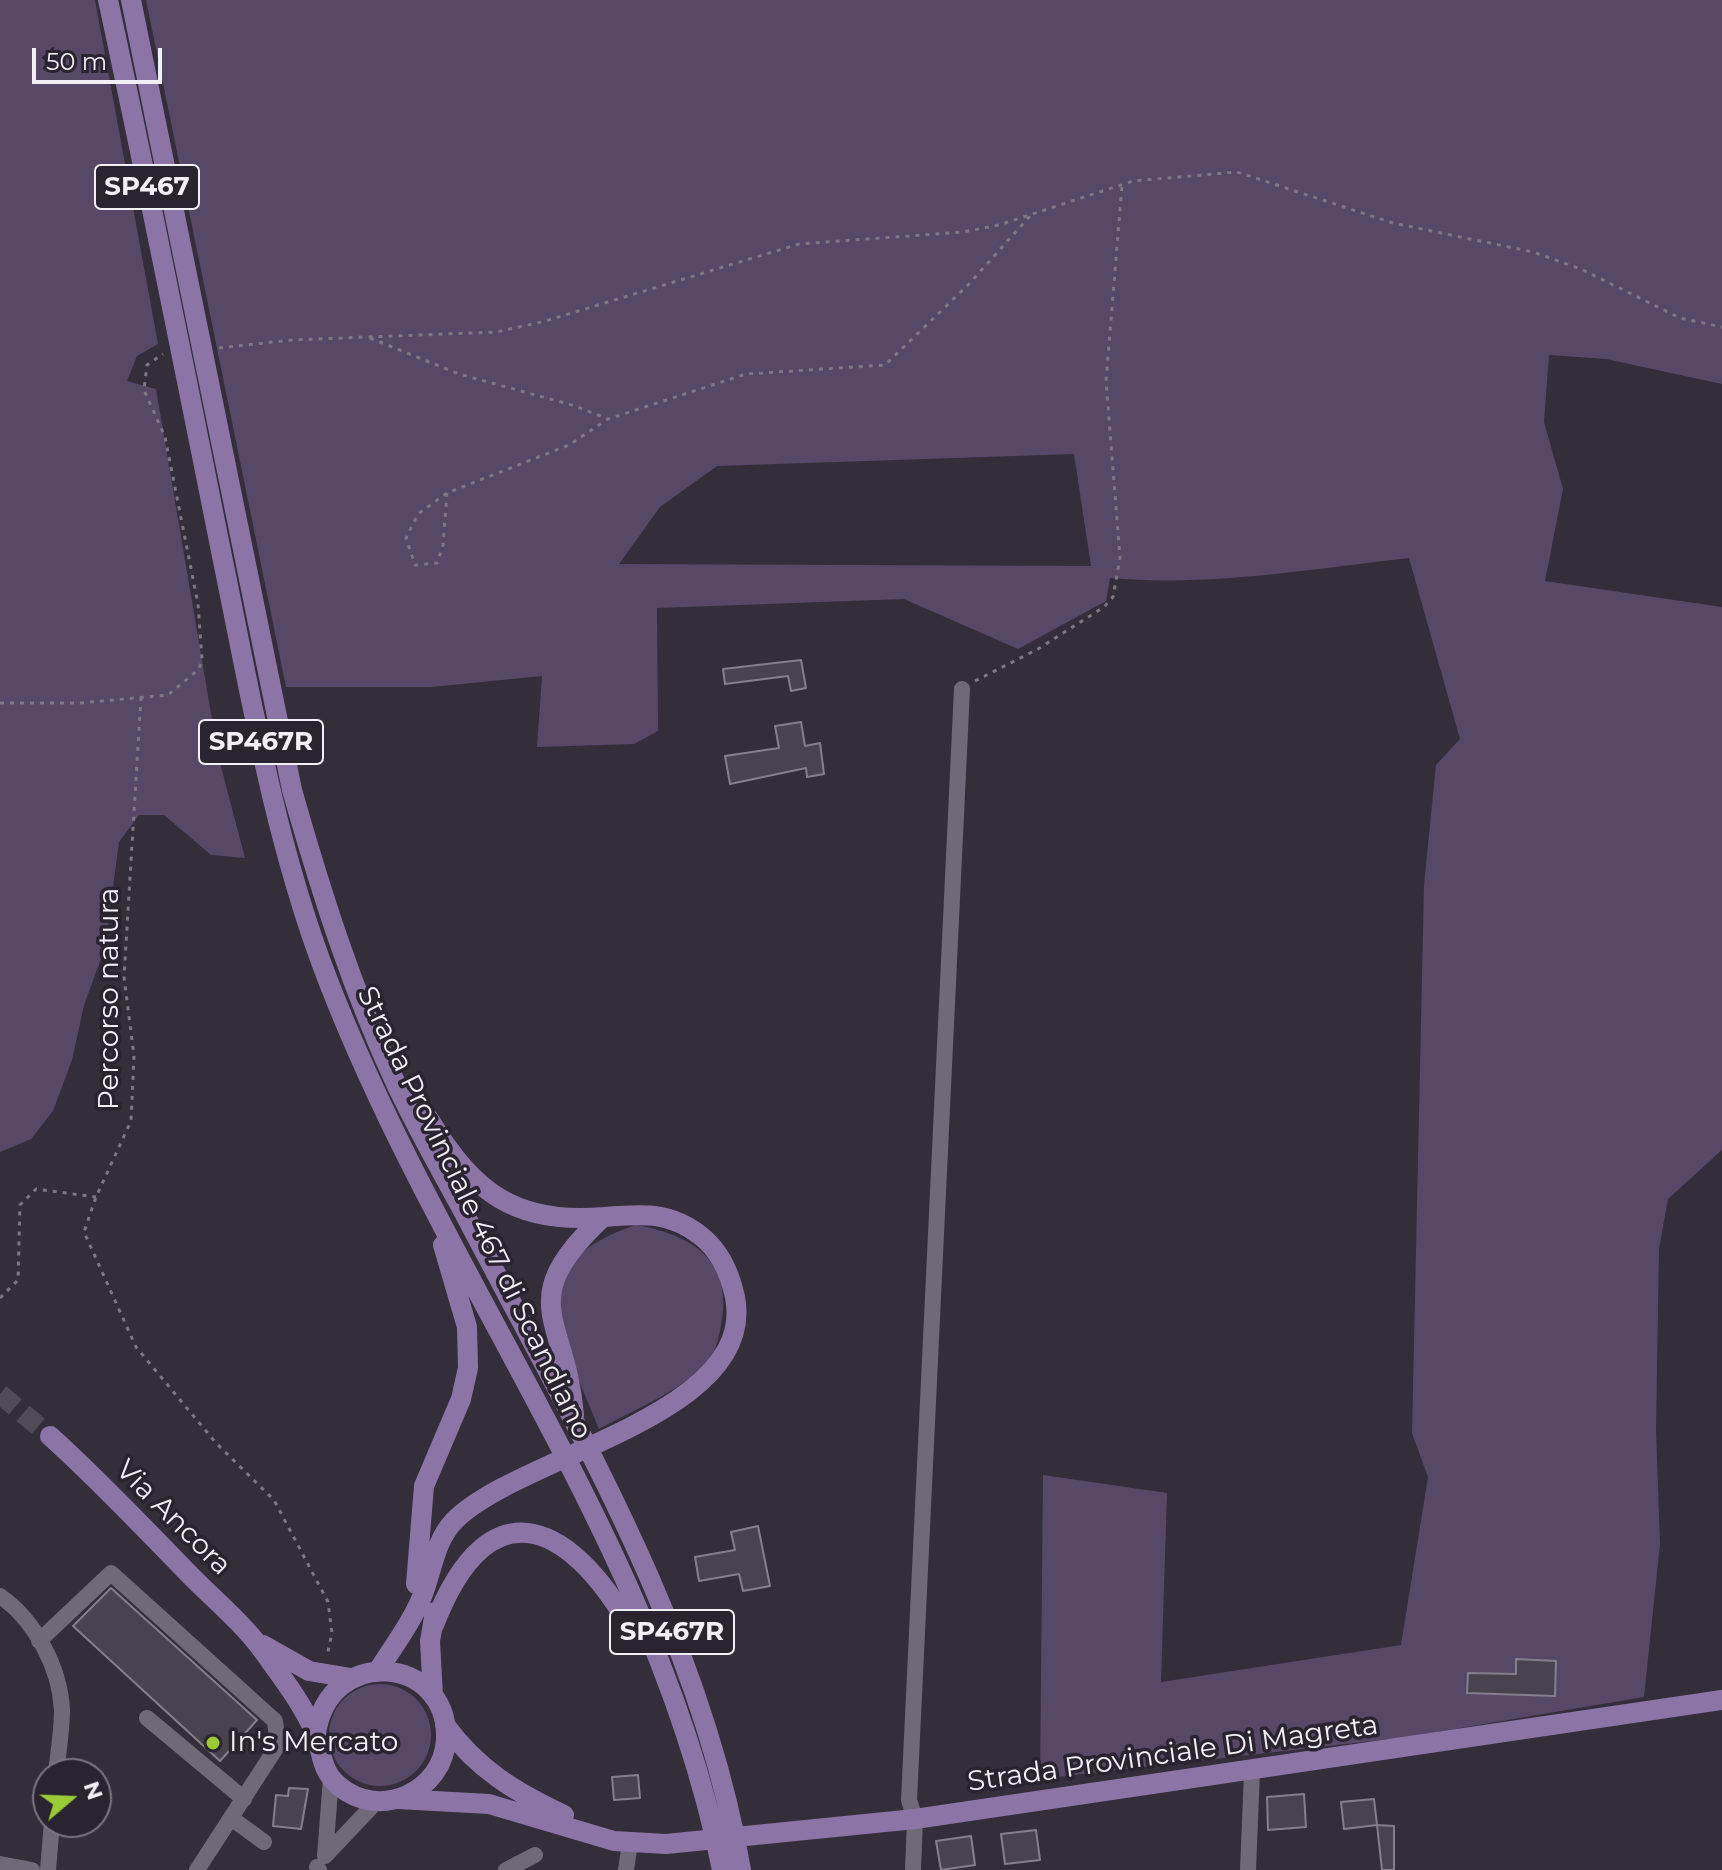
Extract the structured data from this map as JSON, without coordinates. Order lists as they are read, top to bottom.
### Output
{
  "streets": {
    "main road": [
      "SP467",
      "SP467R",
      "Strada Provinciale 467 di Scandiano",
      "Via Ancora",
      "Strada Provinciale Di Magreta"
    ],
    "path": ["Percorso natura"]
  },
  "places": ["In's Mercato"],
  "scale_bar": "50 m",
  "north": "right"
}
